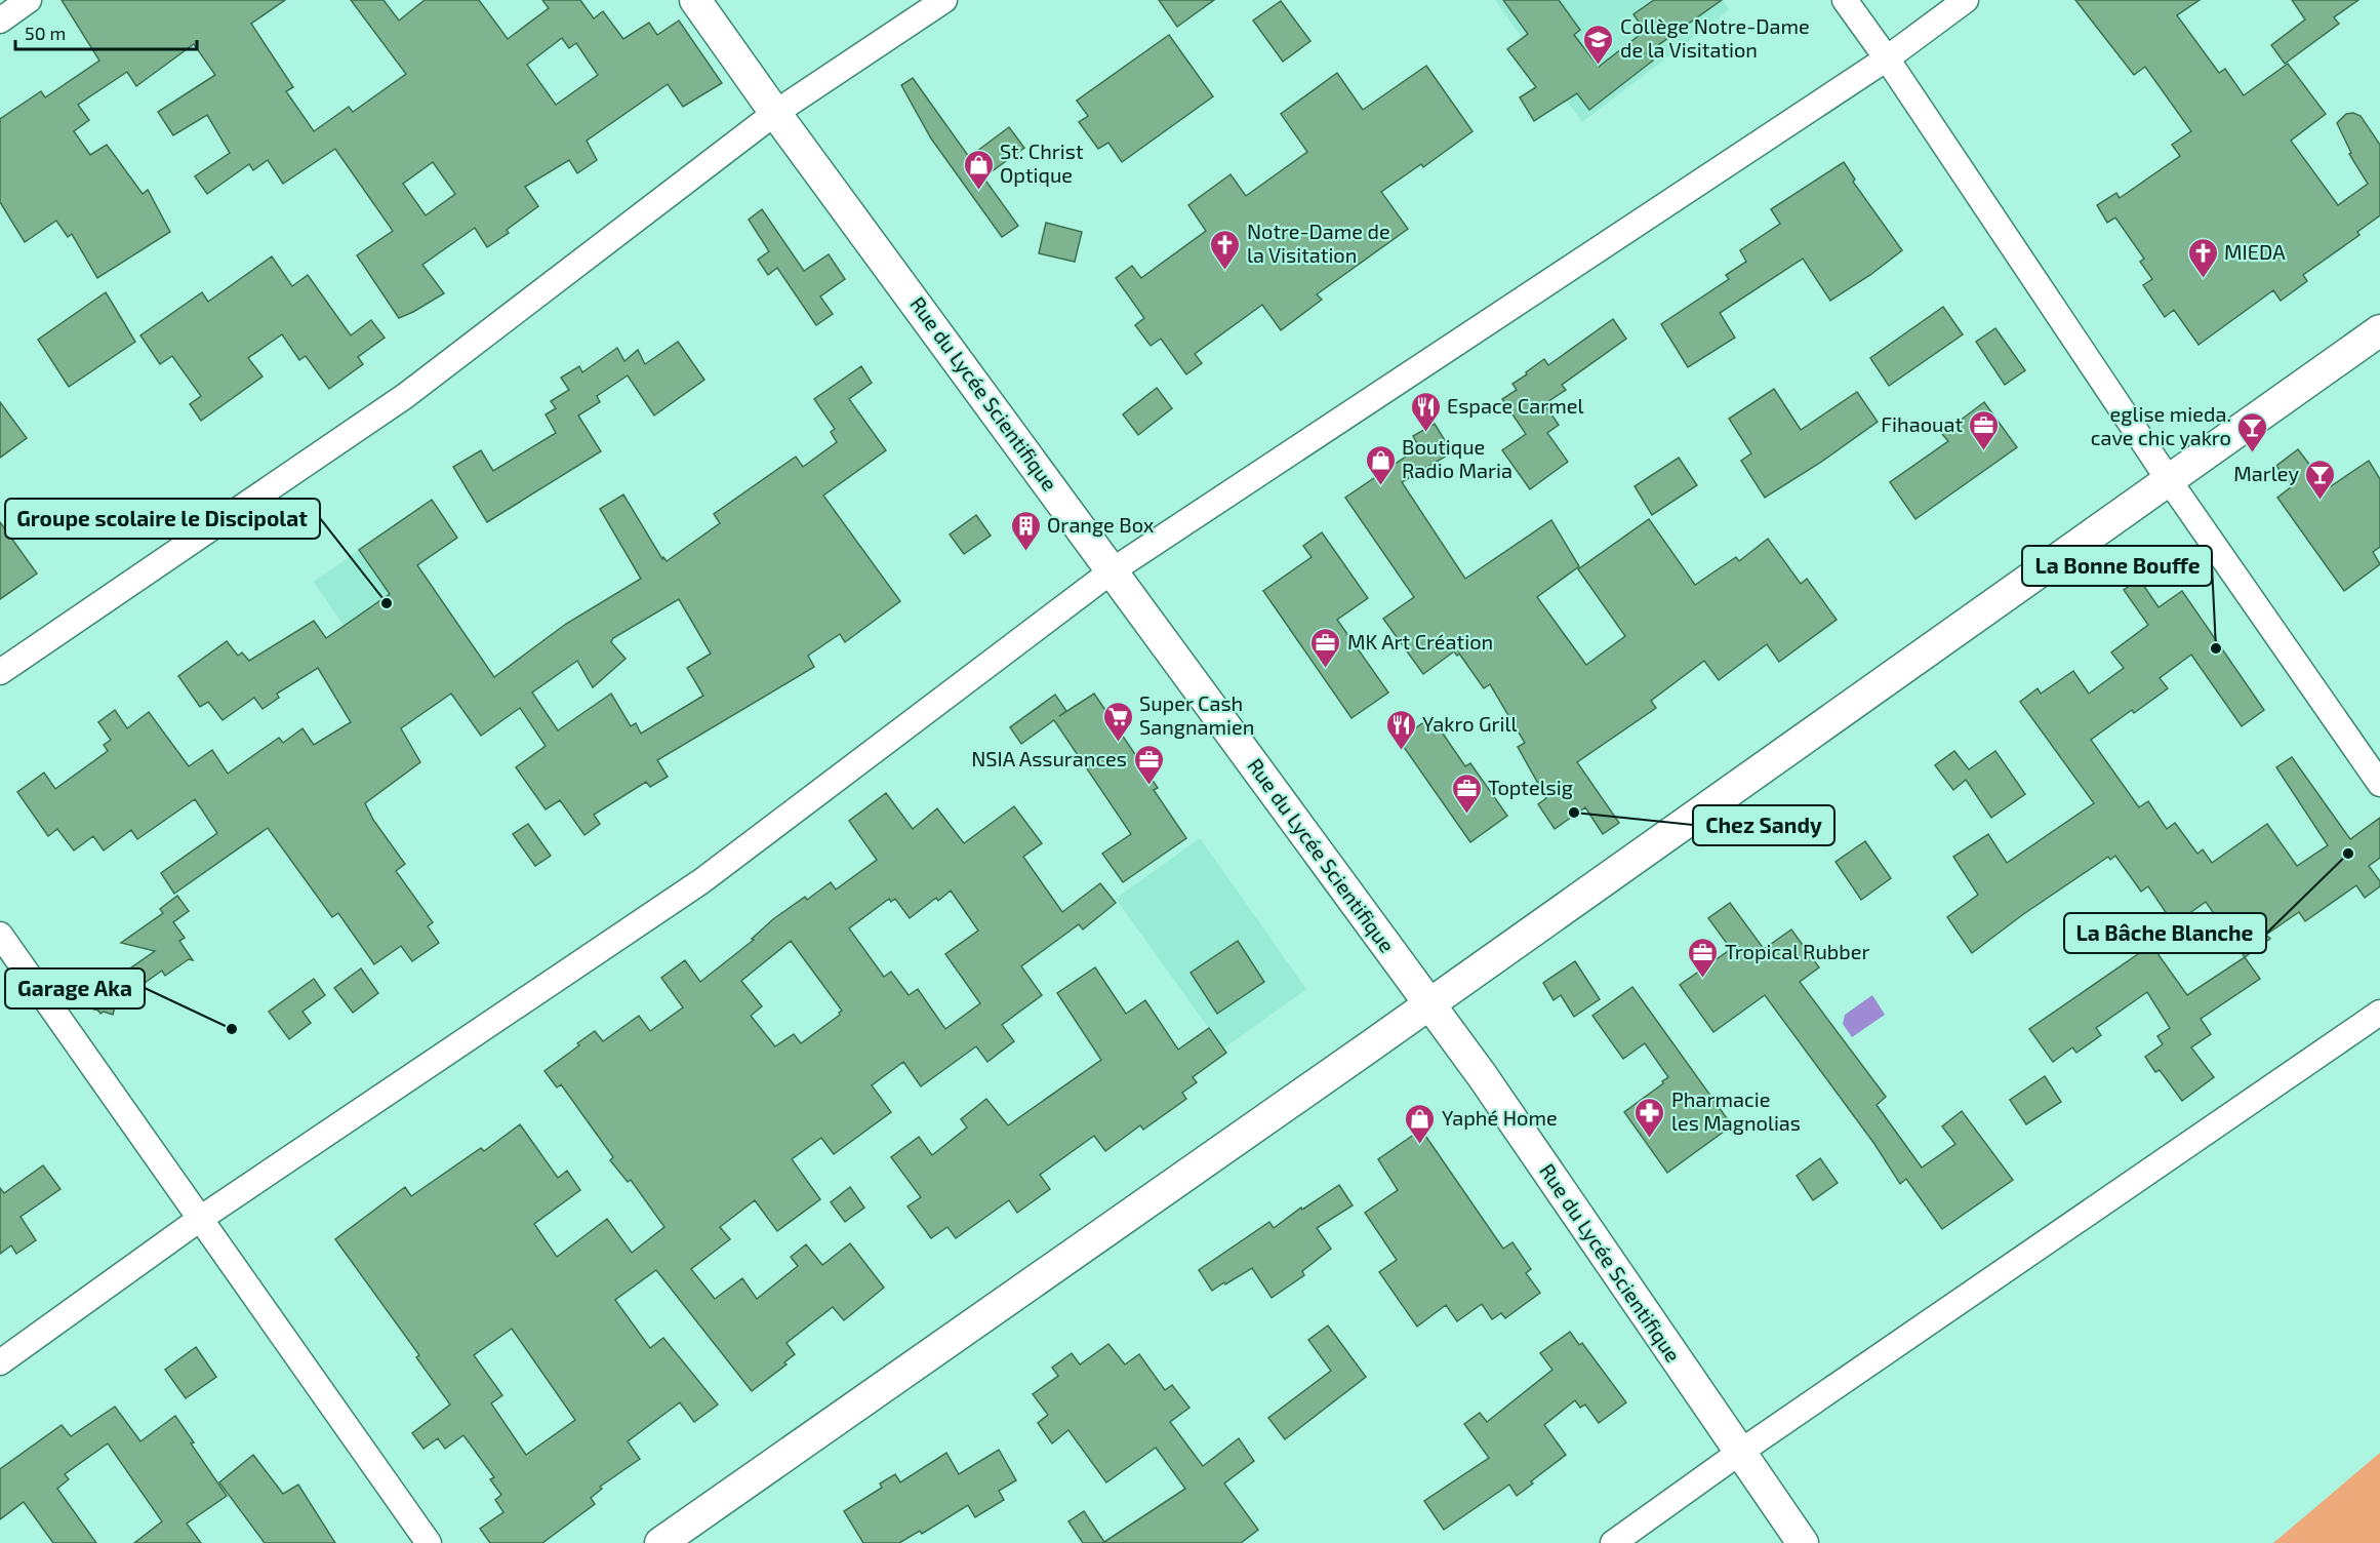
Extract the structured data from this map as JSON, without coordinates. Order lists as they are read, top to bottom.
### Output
{
  "streets": {
    "street": ["Rue du Lycée Scientifique"]
  },
  "places": {
    "school or university": ["Collège Notre-Dame de la Visitation"],
    "shop": ["St. Christ Optique", "Boutique Radio Maria", "Yaphé Home"],
    "church": ["Notre-Dame de la Visitation", "MIEDA"],
    "restaurant": ["Espace Carmel", "Yakro Grill"],
    "office": [
      "Fihaouat",
      "MK Art Création",
      "NSIA Assurances",
      "Toptelsig",
      "Tropical Rubber"
    ],
    "bar": ["eglise mieda. cave chic yakro", "Marley"],
    "building": ["Orange Box"],
    "other": [
      "Groupe scolaire le Discipolat",
      "La Bonne Bouffe",
      "Chez Sandy",
      "La Bâche Blanche",
      "Garage Aka"
    ],
    "supermarket": ["Super Cash Sangnamien"],
    "pharmacy": ["Pharmacie les Magnolias"]
  },
  "scale_bar": "50 m"
}
